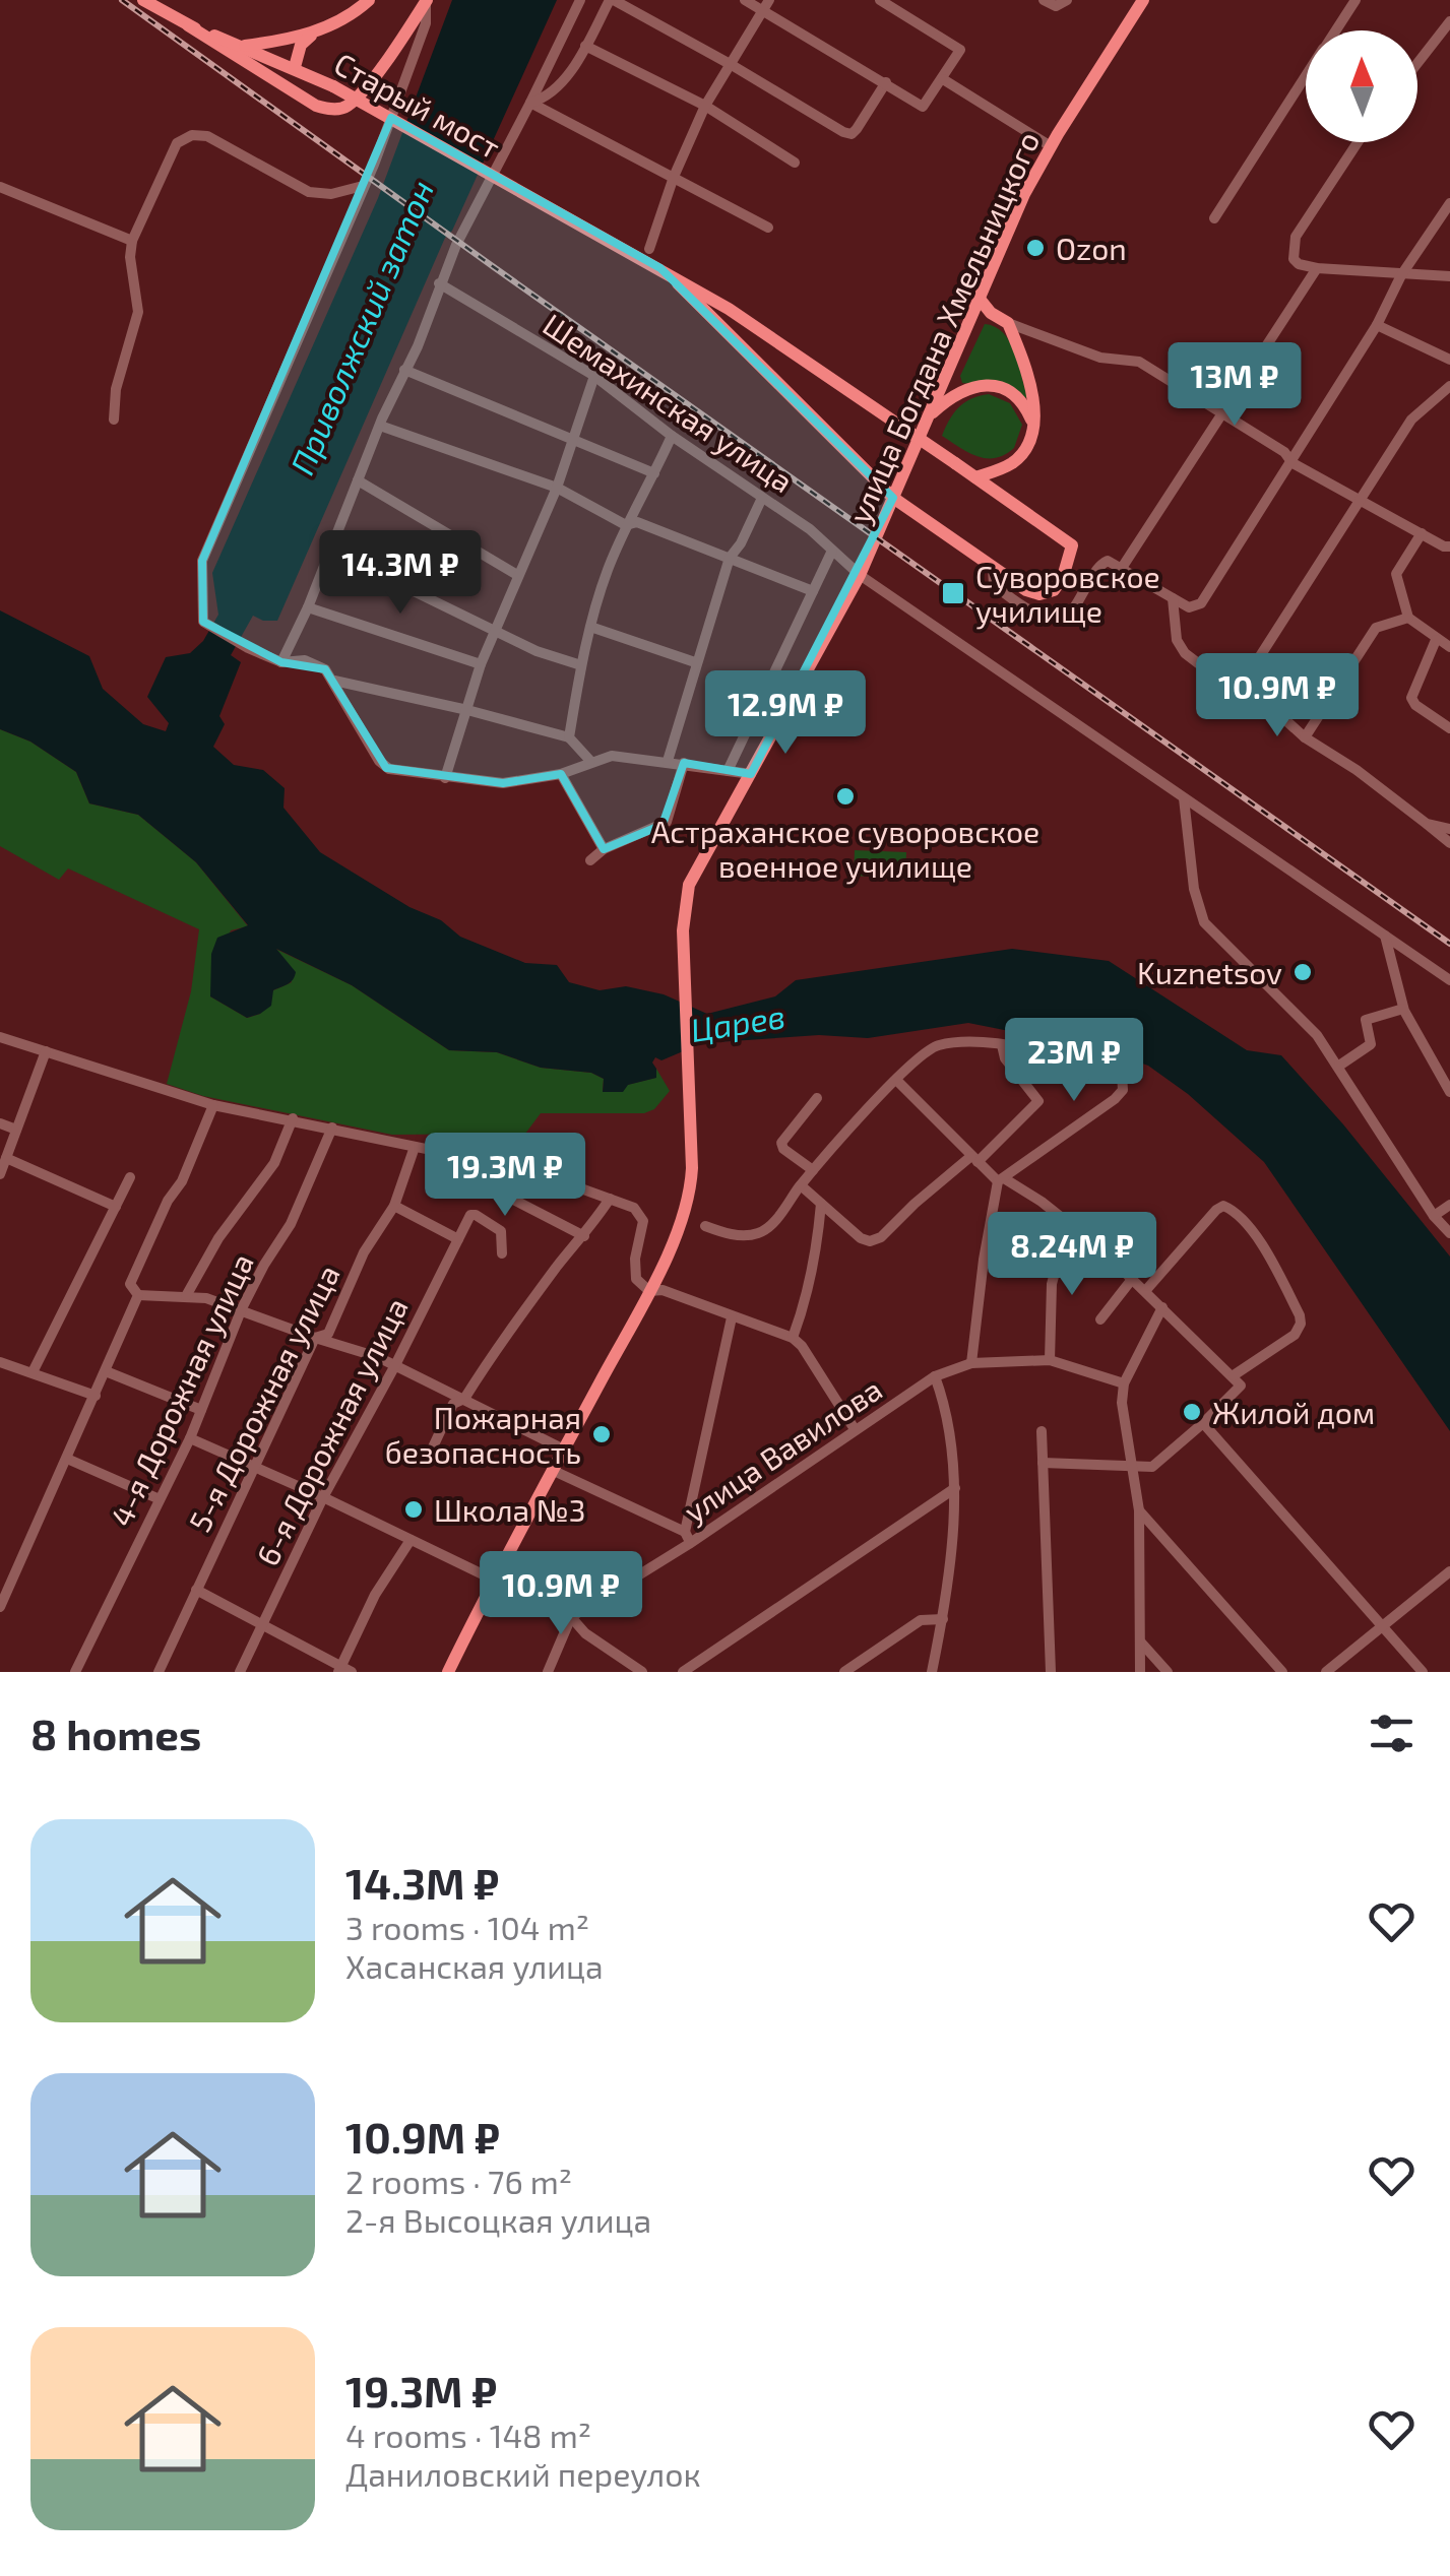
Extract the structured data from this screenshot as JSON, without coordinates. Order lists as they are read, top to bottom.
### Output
{
  "streets": {
    "main road": ["Старый мост", "улица Богдана Хмельницкого"],
    "street": [
      "Шемахинская улица",
      "4-я Дорожная улица",
      "5-я Дорожная улица",
      "6-я Дорожная улица",
      "улица Вавилова"
    ]
  },
  "crossings": [
    ["улица Богдана Хмельницкого", "Шемахинская улица"]
  ],
  "water": ["Приволжский затон", "Царев"],
  "places": {
    "other": [
      "Ozon",
      "Астраханское суворовское военное училище",
      "Kuznetsov",
      "Жилой дом",
      "Пожарная безопасность",
      "Школа №3"
    ],
    "transit": ["Суворовское училище"]
  },
  "north": "top",
  "page": {
    "price": [
      "13M ₽",
      "14.3M ₽",
      "10.9M ₽",
      "12.9M ₽",
      "23M ₽",
      "19.3M ₽",
      "8.24M ₽",
      "10.9M ₽"
    ],
    "heading": "8 homes",
    "list": [
      {
        "name": "14.3M ₽",
        "note": "3 rooms · 104 m² · Хасанская улица"
      },
      {
        "name": "10.9M ₽",
        "note": "2 rooms · 76 m² · 2-я Высоцкая улица"
      },
      {
        "name": "19.3M ₽",
        "note": "4 rooms · 148 m² · Даниловский переулок"
      }
    ]
  }
}
